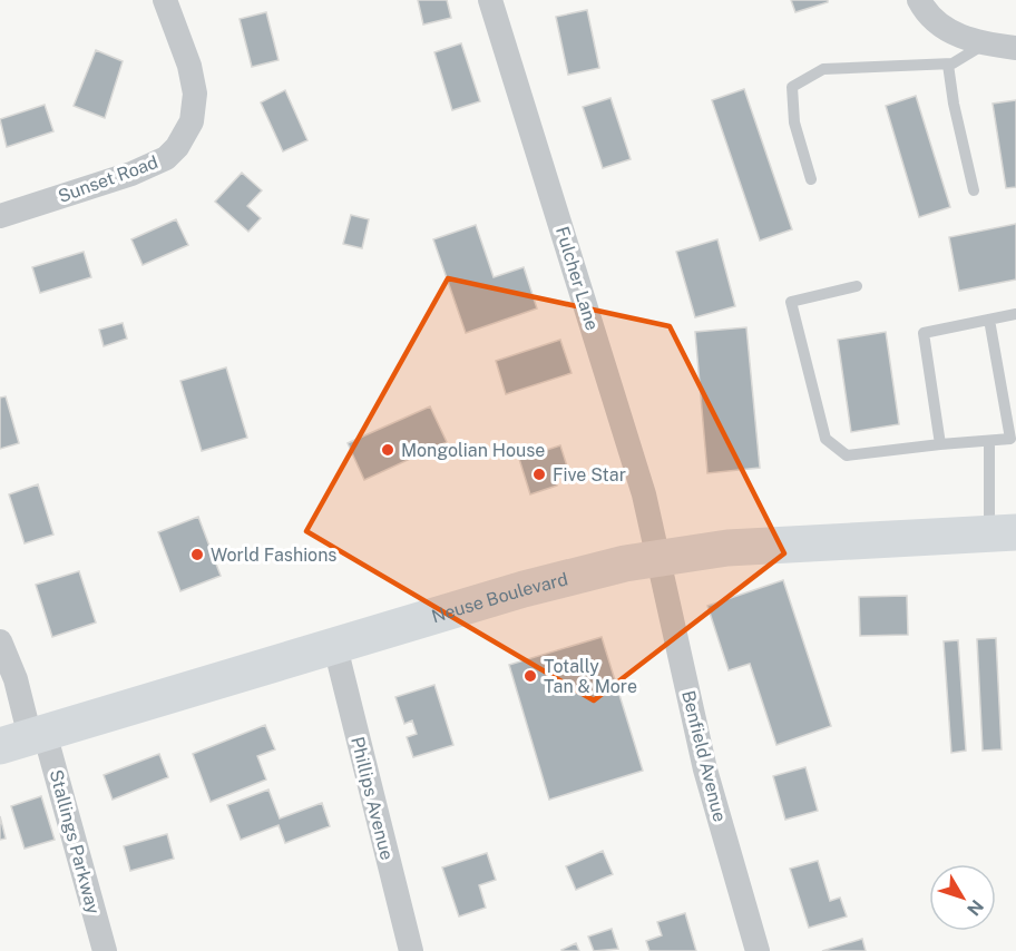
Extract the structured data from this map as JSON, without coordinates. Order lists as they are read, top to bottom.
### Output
{
  "streets": {
    "main road": ["Neuse Boulevard"],
    "street": [
      "Sunset Road",
      "Fulcher Lane",
      "Benfield Avenue",
      "Phillips Avenue",
      "Stallings Parkway"
    ]
  },
  "crossings": [
    ["Fulcher Lane", "Neuse Boulevard"],
    ["Fulcher Lane", "Benfield Avenue"],
    ["Neuse Boulevard", "Benfield Avenue"],
    ["Neuse Boulevard", "Phillips Avenue"],
    ["Neuse Boulevard", "Stallings Parkway"]
  ],
  "places": [
    "Mongolian House",
    "Five Star",
    "World Fashions",
    "Totally Tan & More"
  ],
  "north": "bottom right"
}
